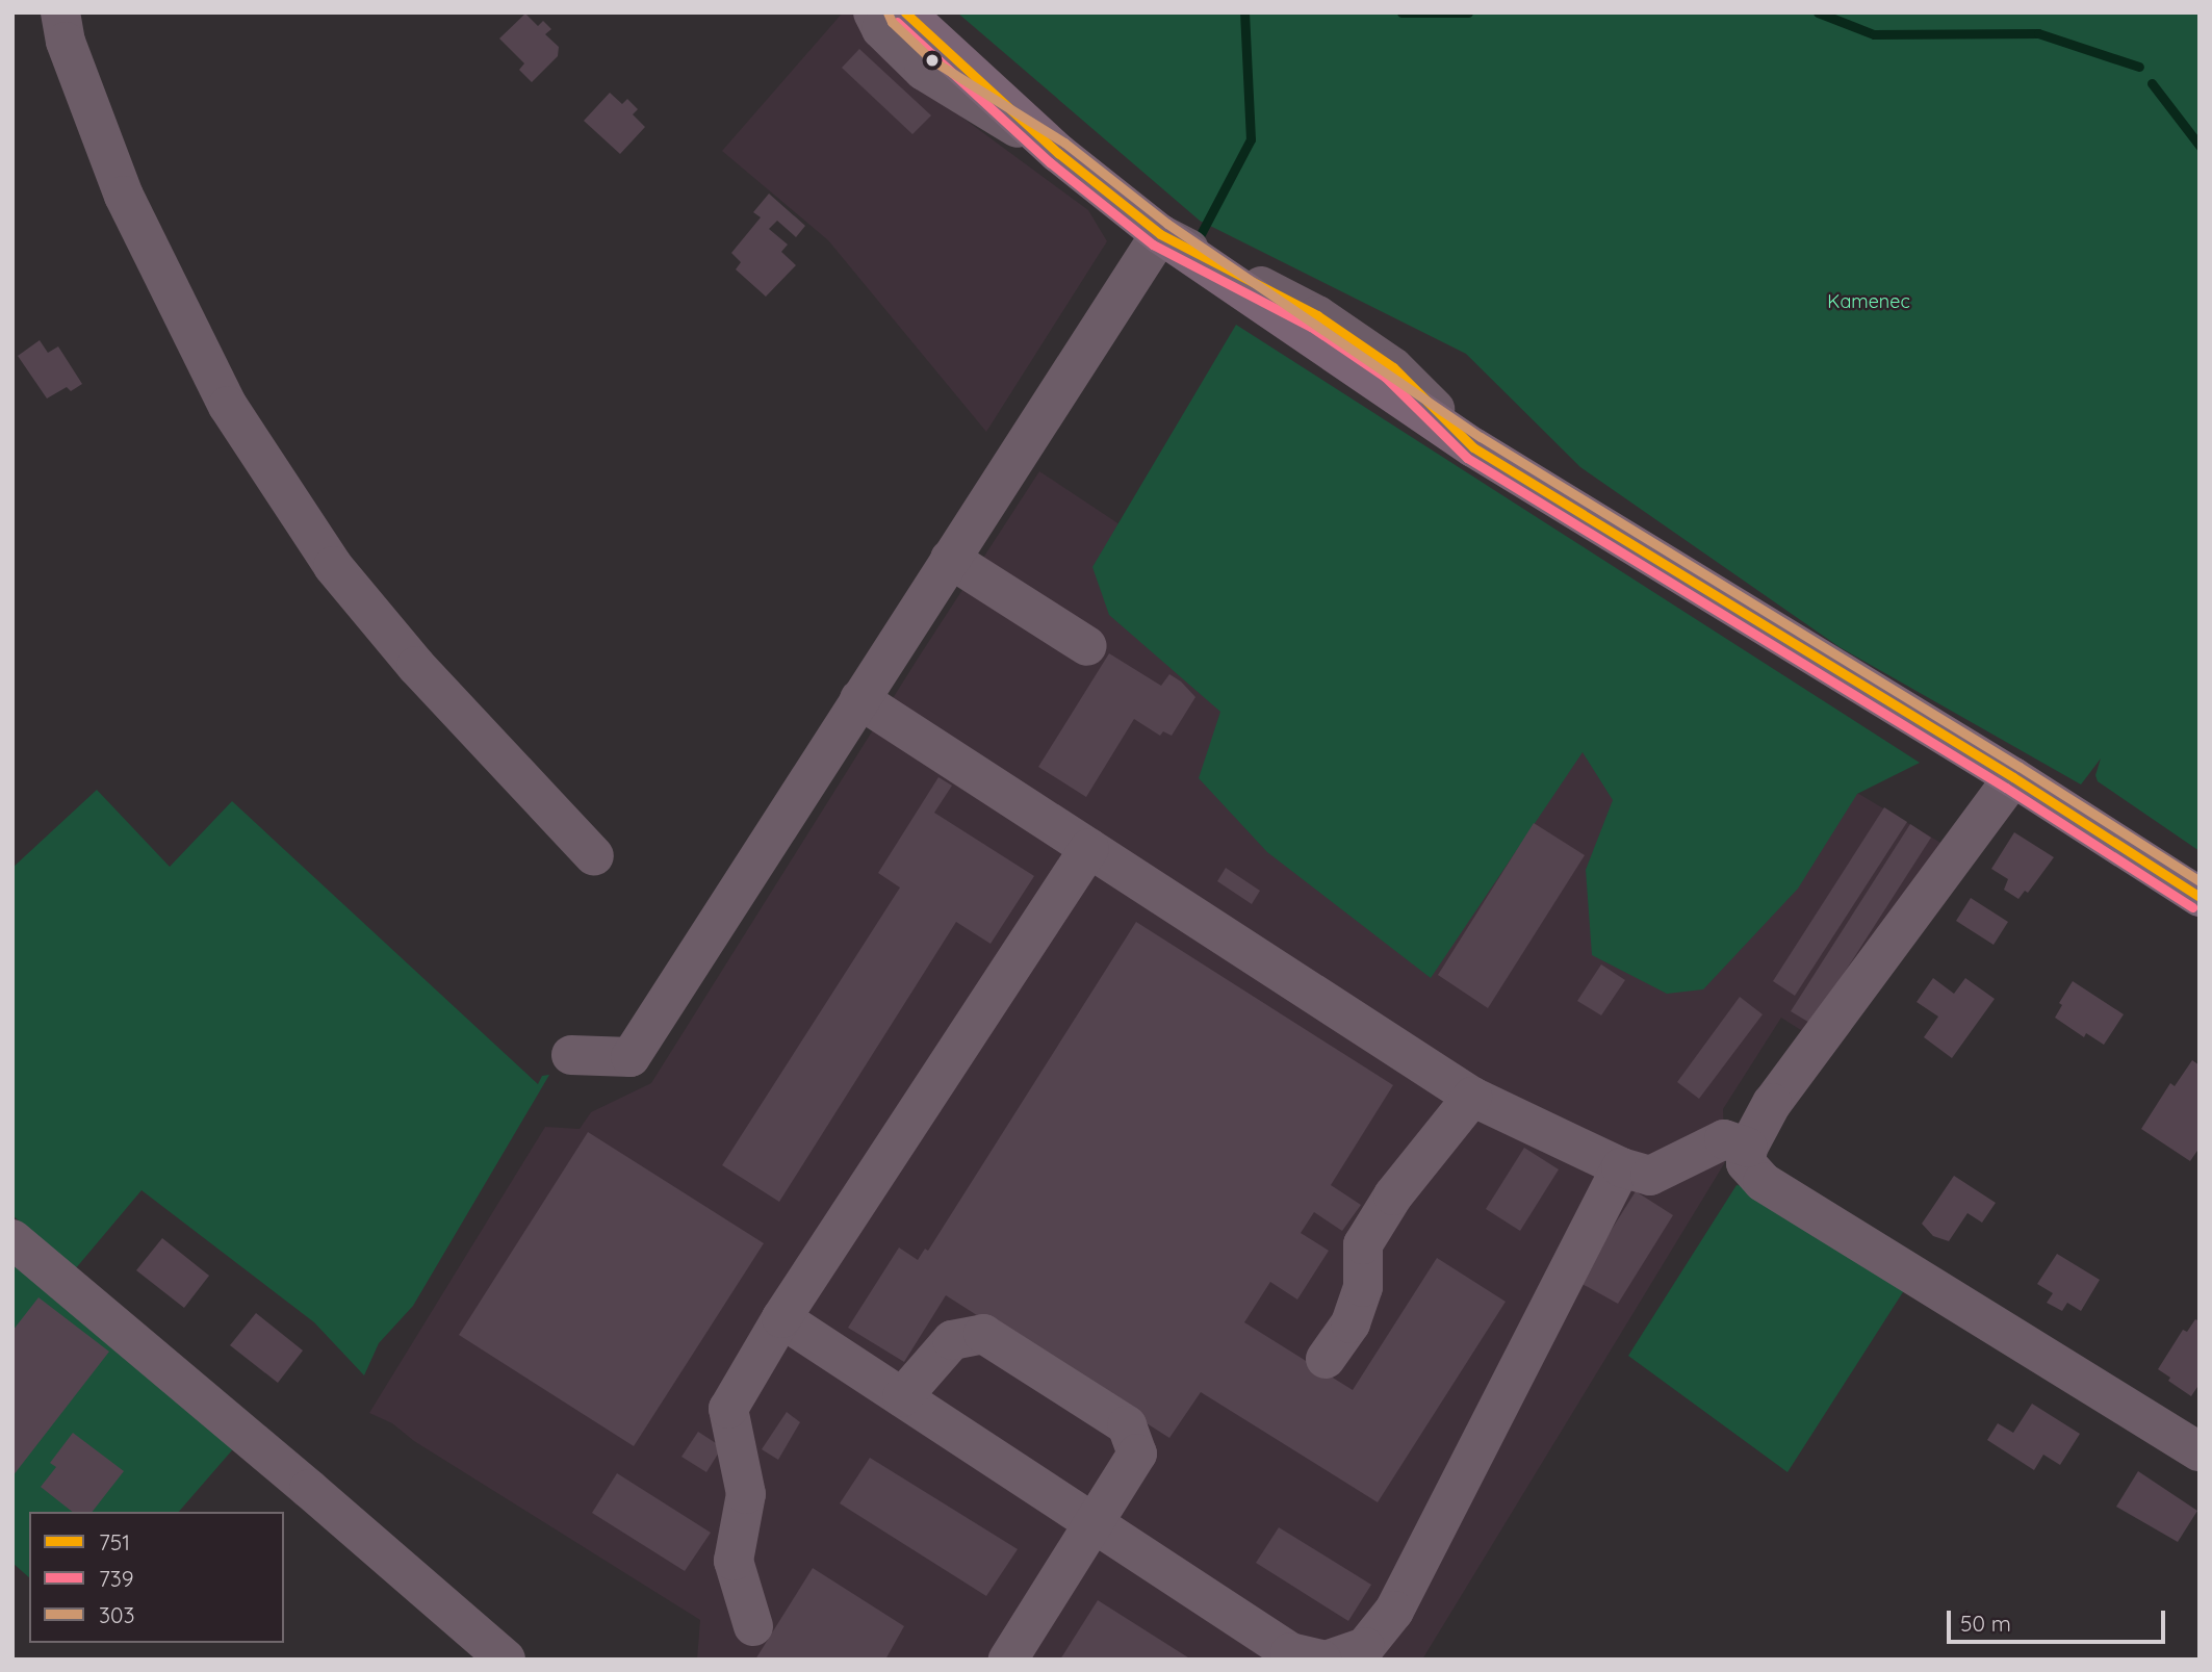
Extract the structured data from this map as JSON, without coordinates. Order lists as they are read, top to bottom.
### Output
{
  "parks": ["Kamenec"],
  "lines": ["transit line 751", "transit line 303", "transit line 739"],
  "legend": ["751", "739", "303"],
  "scale_bar": "50 m"
}
